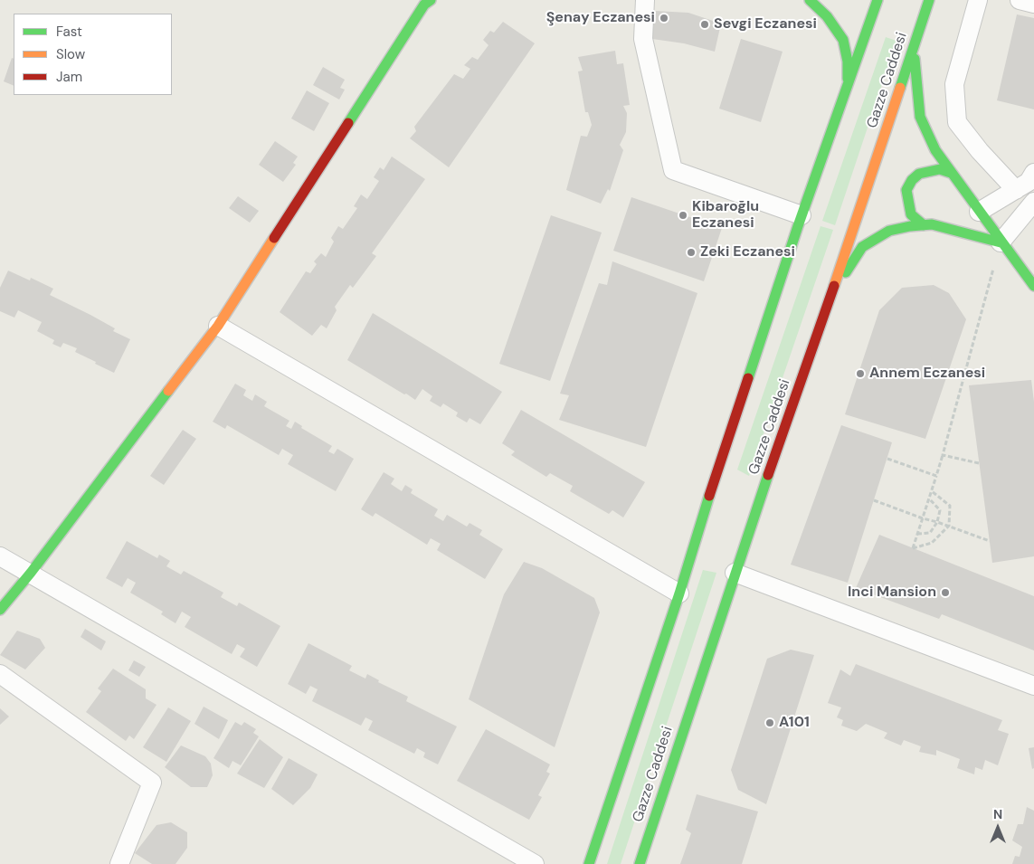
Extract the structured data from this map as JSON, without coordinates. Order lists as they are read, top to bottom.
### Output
{
  "streets": {
    "main road": ["Gazze Caddesi"]
  },
  "places": [
    "Şenay Eczanesi",
    "Sevgi Eczanesi",
    "Kibaroğlu Eczanesi",
    "Zeki Eczanesi",
    "Annem Eczanesi",
    "Inci Mansion",
    "A101"
  ],
  "legend": ["Fast", "Slow", "Jam"],
  "north": "top"
}
